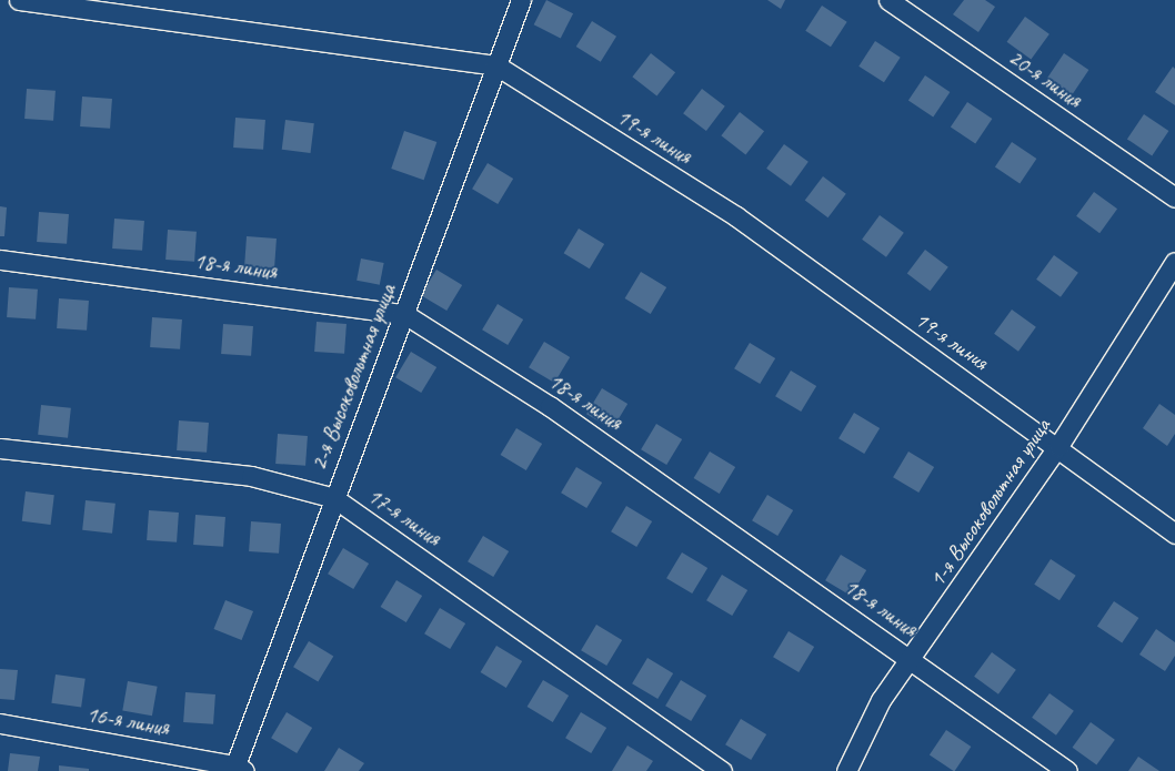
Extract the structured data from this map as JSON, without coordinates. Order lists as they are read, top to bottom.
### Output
{
  "streets": {
    "street": [
      "20-я линия",
      "19-я линия",
      "18-я линия",
      "2-я Высоковольтная улица",
      "1-я Высоковольтная улица",
      "17-я линия",
      "16-я линия"
    ]
  },
  "crossings": [
    ["19-я линия", "2-я Высоковольтная улица"],
    ["19-я линия", "1-я Высоковольтная улица"],
    ["18-я линия", "2-я Высоковольтная улица"],
    ["18-я линия", "1-я Высоковольтная улица"],
    ["2-я Высоковольтная улица", "17-я линия"],
    ["2-я Высоковольтная улица", "16-я линия"]
  ]
}
